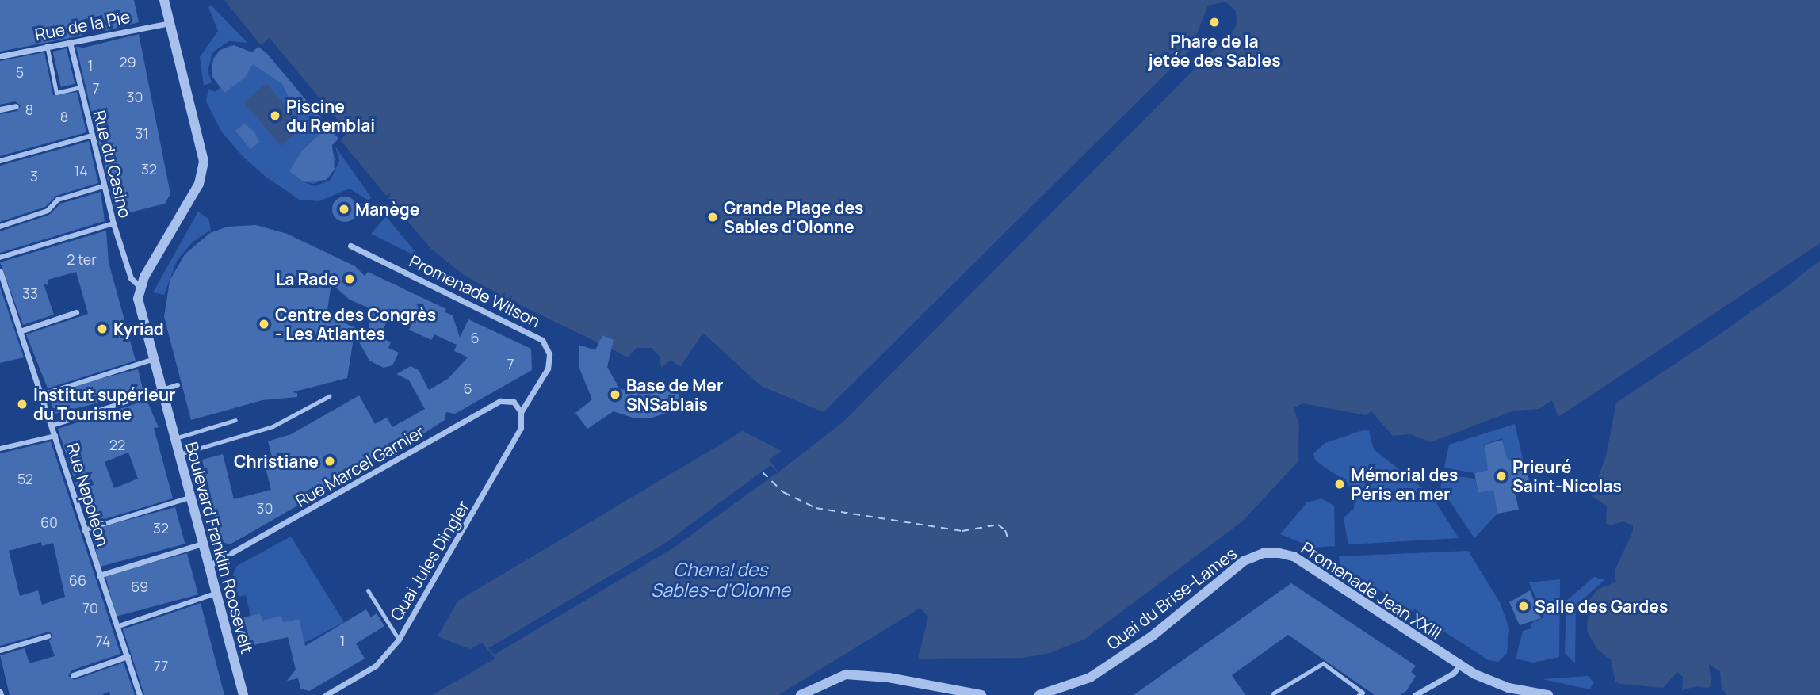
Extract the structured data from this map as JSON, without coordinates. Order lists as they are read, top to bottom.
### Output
{
  "streets": {
    "street": [
      "Rue de la Pie",
      "Rue du Casino",
      "Promenade Wilson",
      "Rue Marcel Garnier",
      "Rue Napoléon",
      "Boulevard Franklin Roosevelt",
      "Quai Jules Dingler",
      "Promenade Jean XXIII",
      "Quai du Brise-Lames"
    ]
  },
  "crossings": [
    ["Rue de la Pie", "Rue du Casino"],
    ["Rue du Casino", "Boulevard Franklin Roosevelt"],
    ["Promenade Wilson", "Rue Marcel Garnier"],
    ["Promenade Wilson", "Quai Jules Dingler"],
    ["Rue Marcel Garnier", "Boulevard Franklin Roosevelt"],
    ["Rue Marcel Garnier", "Quai Jules Dingler"],
    ["Promenade Jean XXIII", "Quai du Brise-Lames"]
  ],
  "water": ["Chenal des Sables-d'Olonne"],
  "places": [
    "Phare de la jetée des Sables",
    "Piscine du Remblai",
    "Manège",
    "Grande Plage des Sables d'Olonne",
    "La Rade",
    "Centre des Congrès - Les Atlantes",
    "Kyriad",
    "Base de Mer SNSablais",
    "Institut supérieur du Tourisme",
    "Christiane",
    "Prieuré Saint-Nicolas",
    "Mémorial des Péris en mer",
    "Salle des Gardes"
  ],
  "house_numbers": [
    "29",
    "1",
    "5",
    "7",
    "30",
    "8",
    "8",
    "31",
    "32",
    "14",
    "3",
    "2 ter",
    "33",
    "6",
    "7",
    "6",
    "22",
    "52",
    "30",
    "60",
    "32",
    "66",
    "69",
    "70",
    "1",
    "74",
    "77"
  ]
}
